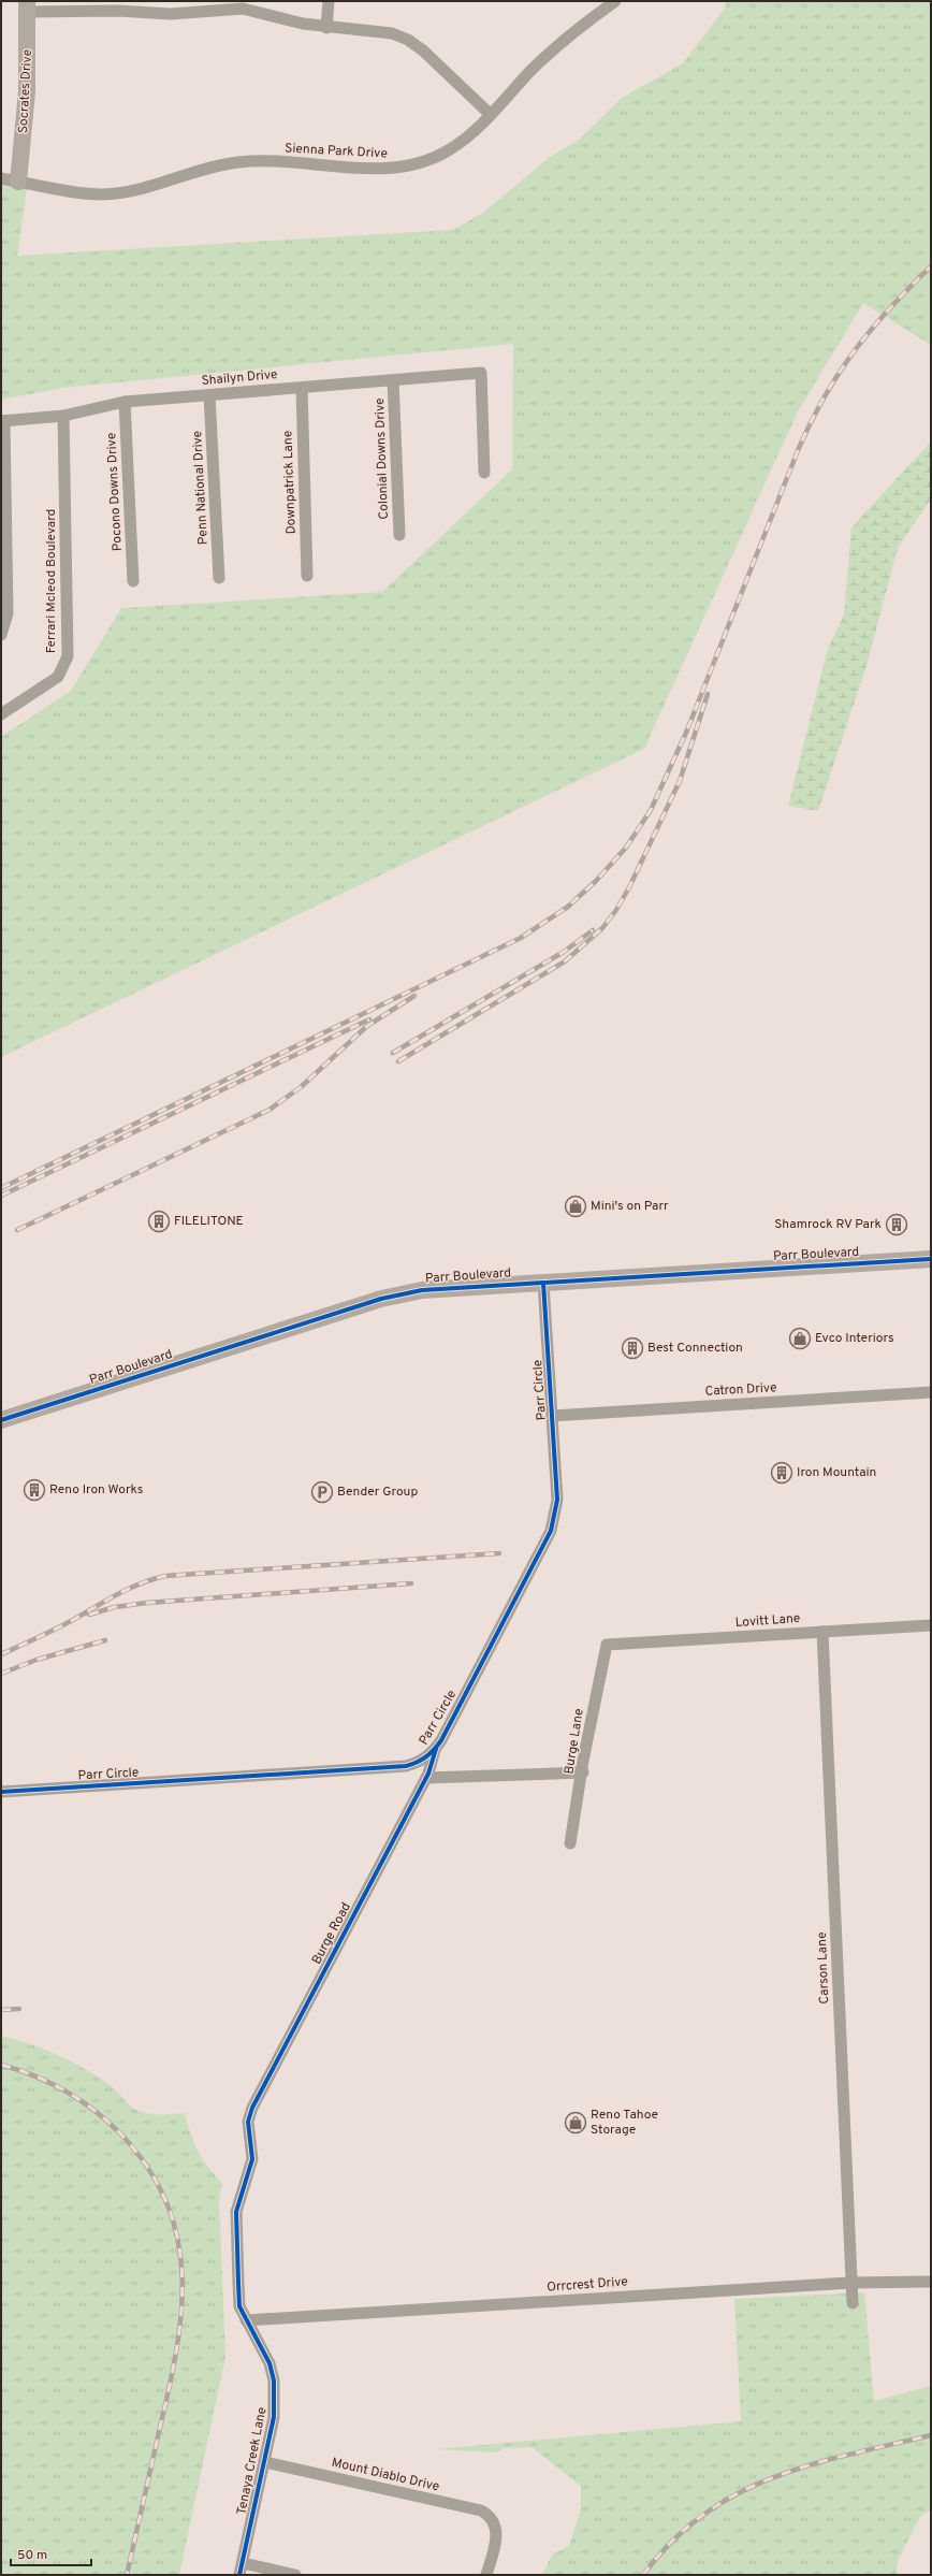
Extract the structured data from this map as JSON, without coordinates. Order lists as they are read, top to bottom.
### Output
{
  "streets": {
    "main road": ["Socrates Drive", "Parr Boulevard"],
    "street": [
      "Sienna Park Drive",
      "Shailyn Drive",
      "Colonial Downs Drive",
      "Downpatrick Lane",
      "Penn National Drive",
      "Pocono Downs Drive",
      "Ferrari Mcleod Boulevard",
      "Parr Circle",
      "Catron Drive",
      "Lovitt Lane",
      "Burge Lane",
      "Burge Road",
      "Carson Lane",
      "Orrcrest Drive",
      "Tenaya Creek Lane",
      "Mount Diablo Drive"
    ]
  },
  "crossings": [
    ["Socrates Drive", "Sienna Park Drive"],
    ["Shailyn Drive", "Colonial Downs Drive"],
    ["Shailyn Drive", "Downpatrick Lane"],
    ["Shailyn Drive", "Penn National Drive"],
    ["Shailyn Drive", "Pocono Downs Drive"],
    ["Shailyn Drive", "Ferrari Mcleod Boulevard"],
    ["Parr Boulevard", "Parr Circle"],
    ["Parr Circle", "Catron Drive"],
    ["Parr Circle", "Burge Road"],
    ["Lovitt Lane", "Burge Lane"],
    ["Lovitt Lane", "Carson Lane"],
    ["Burge Road", "Tenaya Creek Lane"],
    ["Carson Lane", "Orrcrest Drive"],
    ["Orrcrest Drive", "Tenaya Creek Lane"],
    ["Tenaya Creek Lane", "Mount Diablo Drive"]
  ],
  "places": {
    "shop": ["Mini's on Parr", "Evco Interiors", "Reno Tahoe Storage"],
    "building": [
      "FILELITONE",
      "Shamrock RV Park",
      "Best Connection",
      "Iron Mountain",
      "Reno Iron Works"
    ],
    "parking": ["Bender Group"]
  },
  "scale_bar": "50 m"
}
